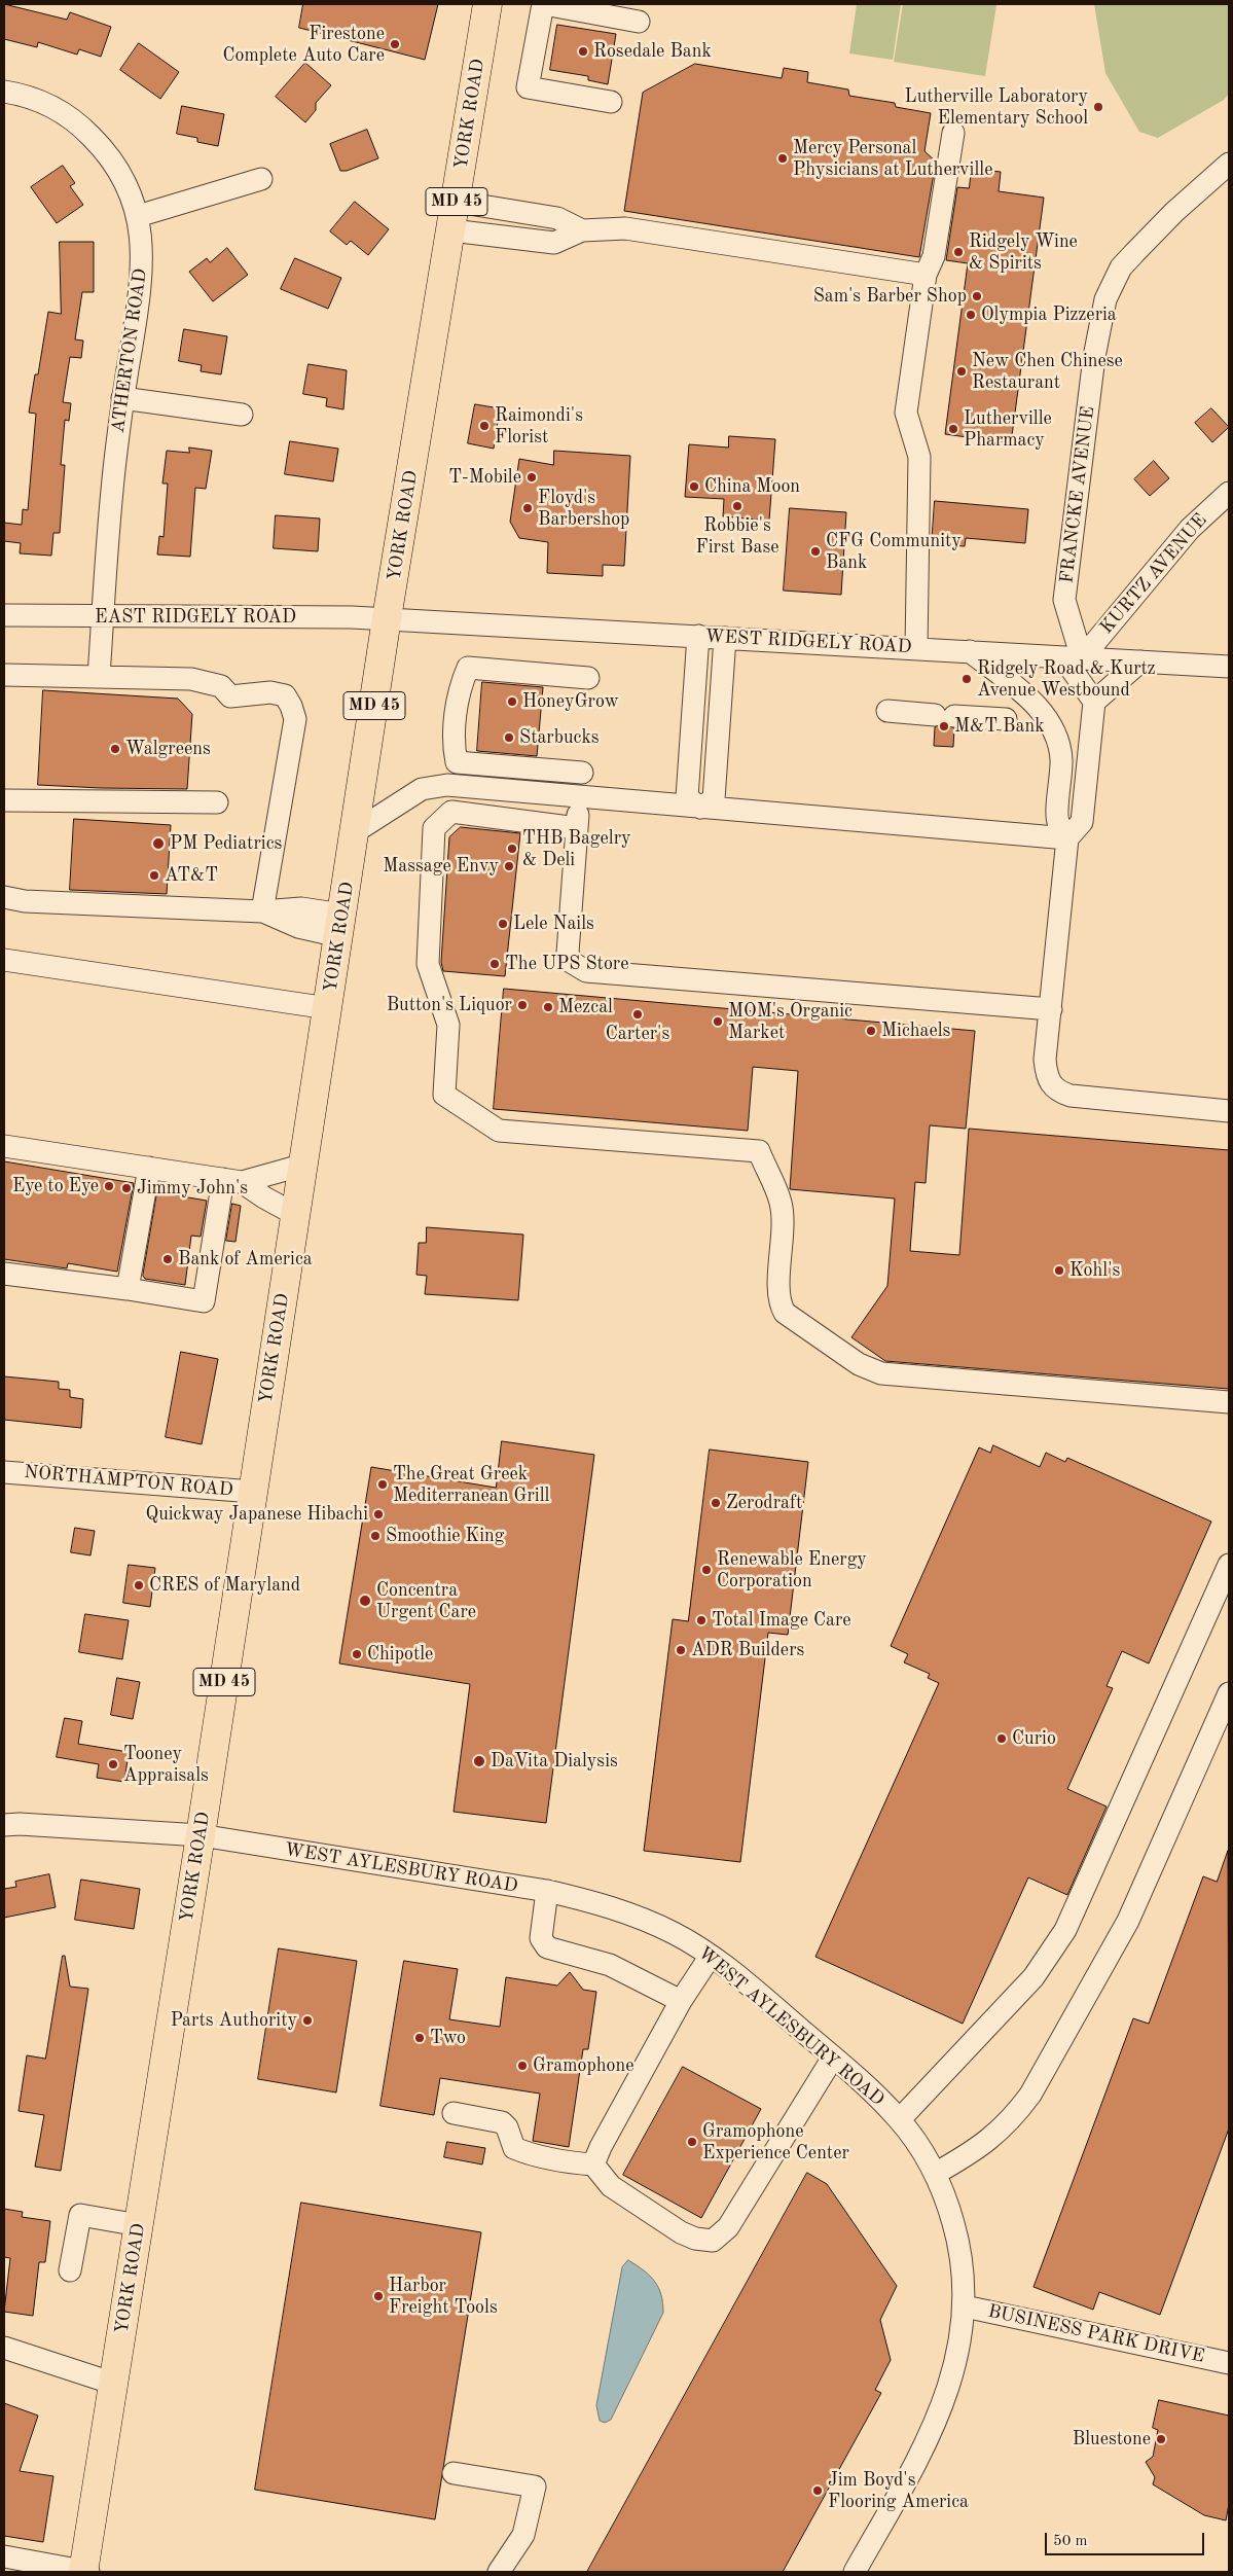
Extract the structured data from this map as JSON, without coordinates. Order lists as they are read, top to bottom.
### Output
{
  "streets": {
    "main road": ["YORK ROAD", "MD 45"],
    "street": [
      "ATHERTON ROAD",
      "FRANCKE AVENUE",
      "KURTZ AVENUE",
      "EAST RIDGELY ROAD",
      "WEST RIDGELY ROAD",
      "NORTHAMPTON ROAD",
      "WEST AYLESBURY ROAD",
      "BUSINESS PARK DRIVE"
    ]
  },
  "crossings": [
    ["YORK ROAD", "EAST RIDGELY ROAD"],
    ["YORK ROAD", "WEST RIDGELY ROAD"],
    ["YORK ROAD", "NORTHAMPTON ROAD"],
    ["YORK ROAD", "WEST AYLESBURY ROAD"],
    ["ATHERTON ROAD", "EAST RIDGELY ROAD"],
    ["FRANCKE AVENUE", "KURTZ AVENUE"],
    ["FRANCKE AVENUE", "WEST RIDGELY ROAD"],
    ["KURTZ AVENUE", "WEST RIDGELY ROAD"],
    ["EAST RIDGELY ROAD", "WEST RIDGELY ROAD"],
    ["WEST AYLESBURY ROAD", "BUSINESS PARK DRIVE"]
  ],
  "places": [
    "Firestone Complete Auto Care",
    "Rosedale Bank",
    "Lutherville Laboratory Elementary School",
    "Mercy Personal Physicians at Lutherville",
    "Ridgely Wine & Spirits",
    "Sam's Barber Shop",
    "Olympia Pizzeria",
    "New Chen Chinese Restaurant",
    "Raimondi's Florist",
    "Lutherville Pharmacy",
    "T-Mobile",
    "China Moon",
    "Robbie's First Base",
    "Floyd's Barbershop",
    "CFG Community Bank",
    "Ridgely Road & Kurtz Avenue Westbound",
    "HoneyGrow",
    "M&T Bank",
    "Starbucks",
    "Walgreens",
    "PM Pediatrics",
    "THB Bagelry & Deli",
    "Massage Envy",
    "AT&T",
    "Lele Nails",
    "The UPS Store",
    "Button's Liquor",
    "Mezcal",
    "Carter's",
    "MOM's Organic Market",
    "Michaels",
    "Eye to Eye",
    "Jimmy John's",
    "Bank of America",
    "Kohl's",
    "The Great Greek Mediterranean Grill",
    "Zerodraft",
    "Quickway Japanese Hibachi",
    "Smoothie King",
    "Renewable Energy Corporation",
    "CRES of Maryland",
    "Concentra Urgent Care",
    "Total Image Care",
    "ADR Builders",
    "Chipotle",
    "Curio",
    "DaVita Dialysis",
    "Tooney Appraisals",
    "Parts Authority",
    "Two",
    "Gramophone",
    "Gramophone Experience Center",
    "Harbor Freight Tools",
    "Bluestone",
    "Jim Boyd's Flooring America"
  ],
  "scale_bar": "50 m"
}
